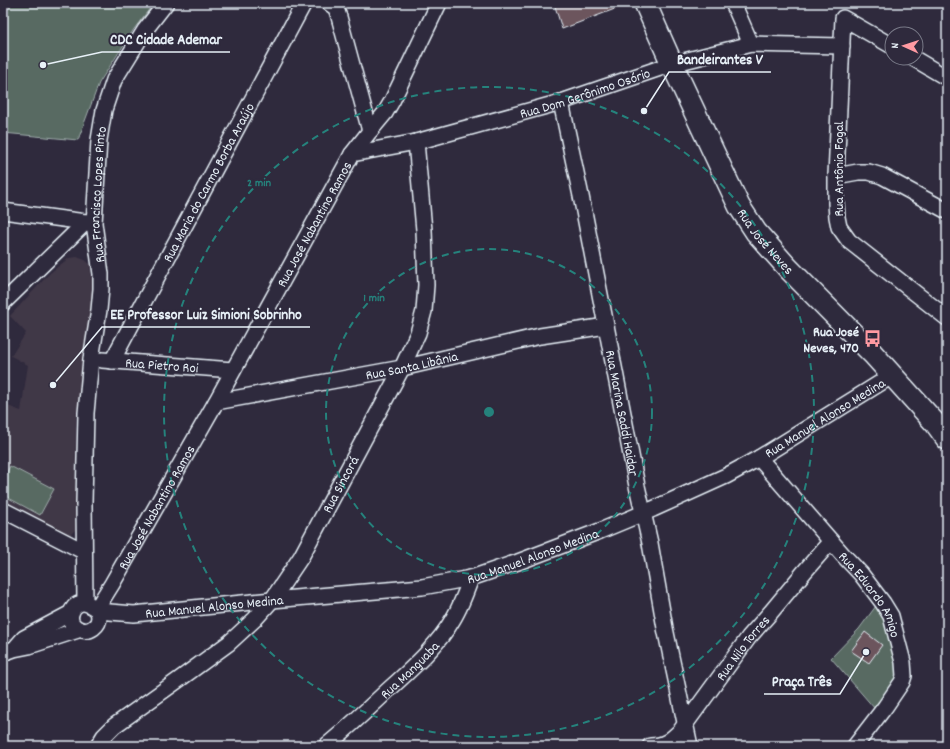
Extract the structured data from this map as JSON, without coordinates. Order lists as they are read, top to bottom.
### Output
{
  "streets": {
    "street": [
      "Rua Dom Gerônimo Osório",
      "Rua Antônio Fogal",
      "Rua Maria do Carmo Borba Araújo",
      "Rua Francisco Lopes Pinto",
      "Rua José Nabantino Ramos",
      "Rua José Neves",
      "Rua Pietro Roi",
      "Rua Santa Libânia",
      "Rua Marina Saddi Haidar",
      "Rua Manuel Alonso Medina",
      "Rua Sincorá",
      "Rua Eduardo Amigo",
      "Rua Nilo Torres",
      "Rua Manguaba"
    ]
  },
  "crossings": [
    ["Rua Dom Gerônimo Osório", "Rua Antônio Fogal"],
    ["Rua Dom Gerônimo Osório", "Rua José Nabantino Ramos"],
    ["Rua Dom Gerônimo Osório", "Rua José Neves"],
    ["Rua Dom Gerônimo Osório", "Rua Marina Saddi Haidar"],
    ["Rua Dom Gerônimo Osório", "Rua Sincorá"],
    ["Rua Maria do Carmo Borba Araújo", "Rua Pietro Roi"],
    ["Rua Francisco Lopes Pinto", "Rua José Nabantino Ramos"],
    ["Rua Francisco Lopes Pinto", "Rua Pietro Roi"],
    ["Rua Francisco Lopes Pinto", "Rua Manuel Alonso Medina"],
    ["Rua José Nabantino Ramos", "Rua Pietro Roi"],
    ["Rua José Nabantino Ramos", "Rua Santa Libânia"],
    ["Rua José Nabantino Ramos", "Rua Manuel Alonso Medina"],
    ["Rua José Neves", "Rua Manuel Alonso Medina"],
    ["Rua Santa Libânia", "Rua Marina Saddi Haidar"],
    ["Rua Santa Libânia", "Rua Sincorá"],
    ["Rua Marina Saddi Haidar", "Rua Manuel Alonso Medina"],
    ["Rua Marina Saddi Haidar", "Rua Nilo Torres"],
    ["Rua Manuel Alonso Medina", "Rua Sincorá"],
    ["Rua Manuel Alonso Medina", "Rua Eduardo Amigo"],
    ["Rua Manuel Alonso Medina", "Rua Manguaba"],
    ["Rua Eduardo Amigo", "Rua Nilo Torres"]
  ],
  "places": {
    "other": [
      "CDC Cidade Ademar",
      "Bandeirantes V",
      "EE Professor Luiz Simioni Sobrinho",
      "Praça Três"
    ],
    "bus stop": ["Rua José Neves, 470"]
  },
  "north": "left",
  "rings": ["2 min", "1 min"]
}
